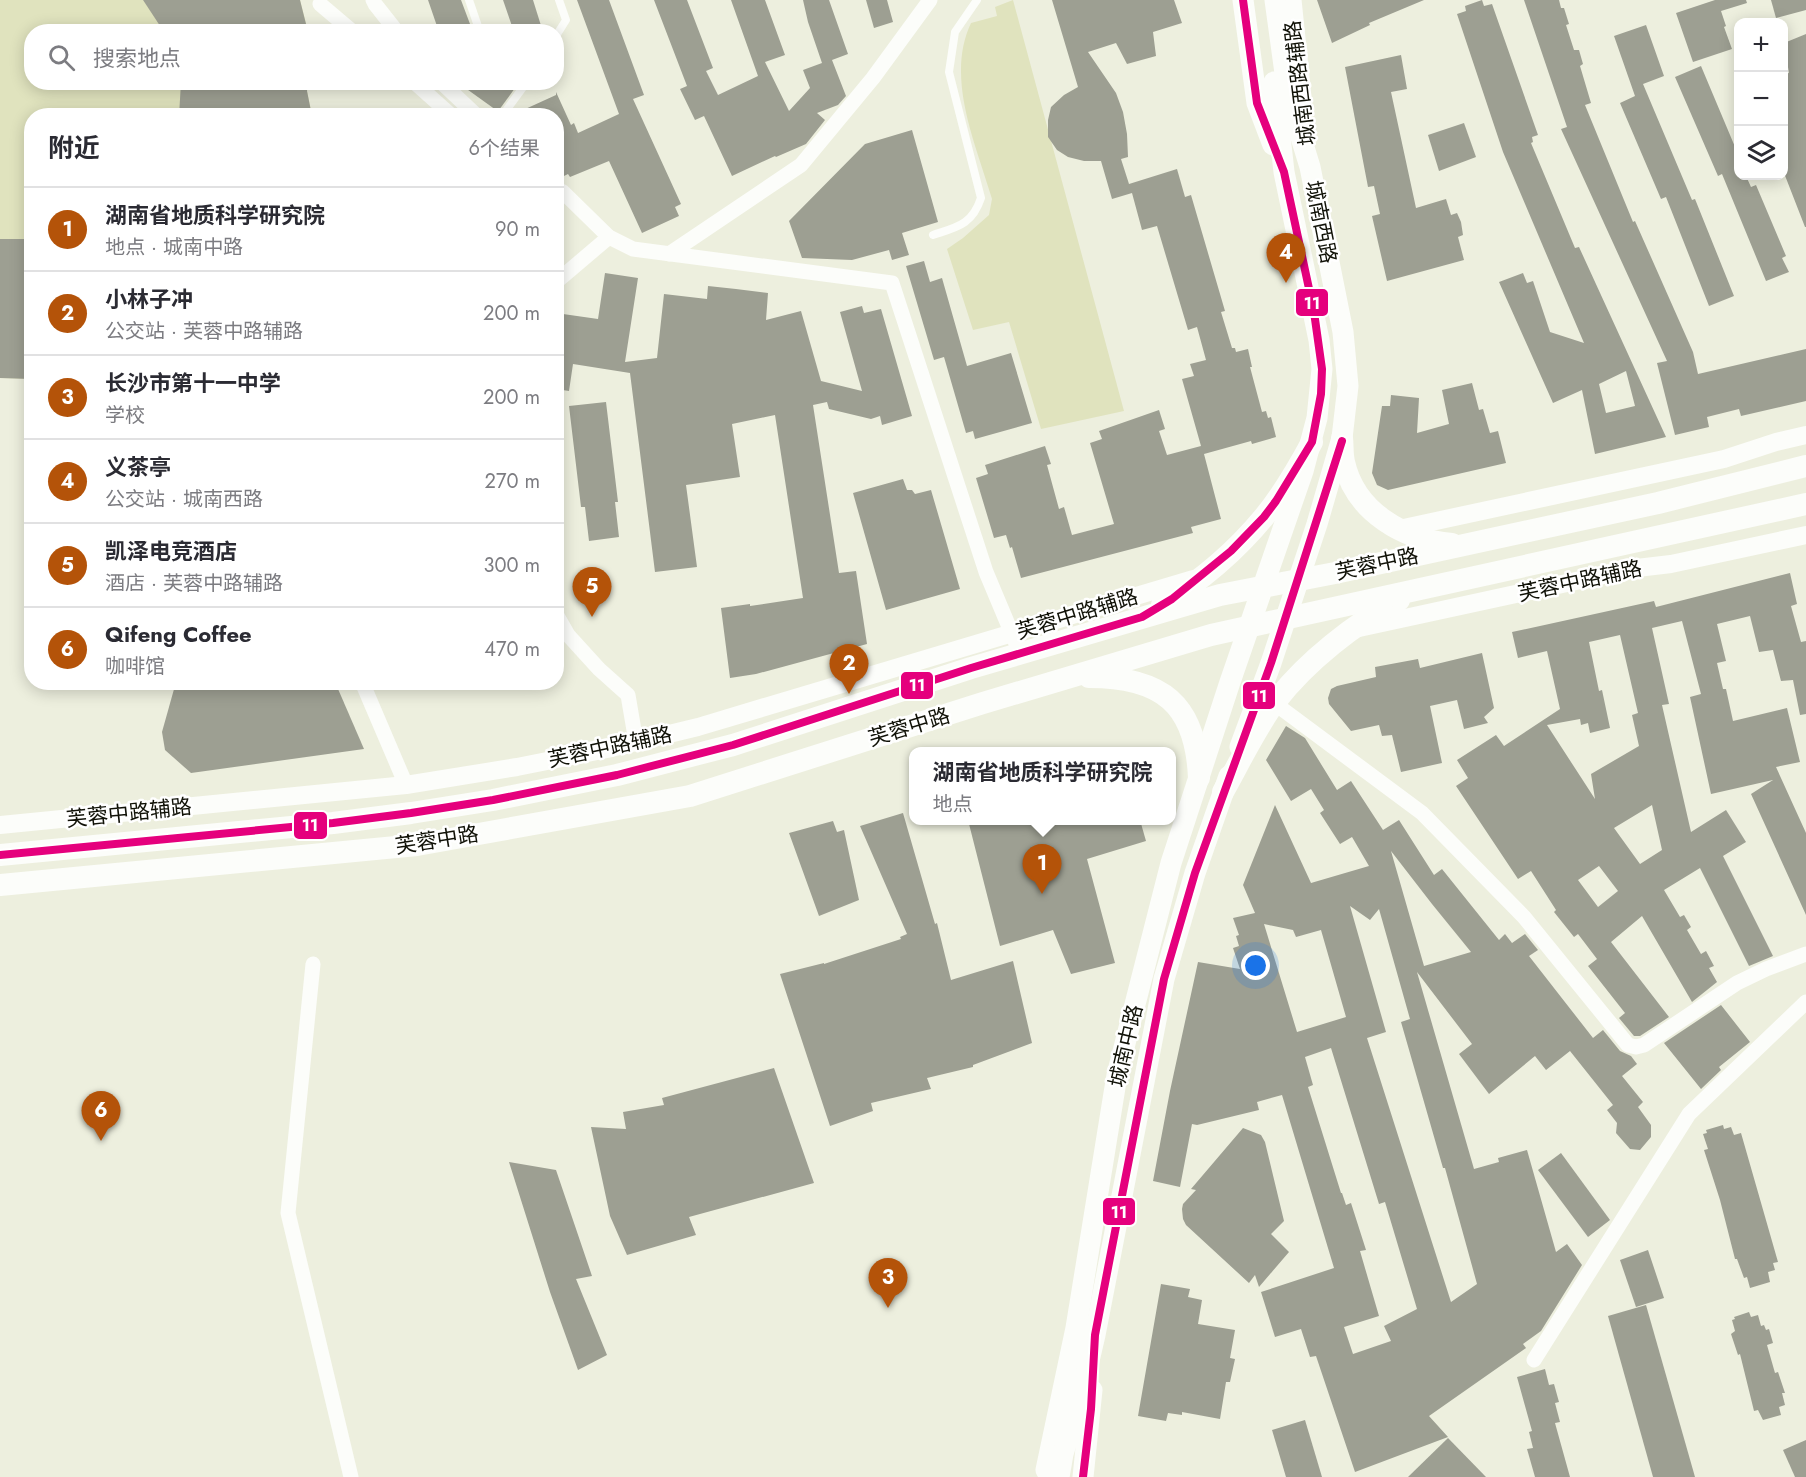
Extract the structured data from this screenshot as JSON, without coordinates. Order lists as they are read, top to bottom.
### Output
{
  "streets": {
    "main road": [
      "城南西路辅路",
      "城南西路",
      "芙蓉中路",
      "城南中路"
    ],
    "street": ["芙蓉中路辅路"]
  },
  "crossings": [
    ["城南西路辅路", "城南西路"],
    ["城南西路", "芙蓉中路"],
    ["城南西路", "城南中路"],
    ["芙蓉中路", "芙蓉中路辅路"],
    ["芙蓉中路", "城南中路"]
  ],
  "lines": ["transit line 11"],
  "page": {
    "map_buttons": ["+", "−"],
    "search": "搜索地点",
    "heading": ["附近", "6个结果"],
    "list": [
      {
        "mark": "1",
        "name": "湖南省地质科学研究院",
        "note": "地点 · 城南中路",
        "value": "90 m"
      },
      {
        "mark": "2",
        "name": "小林子冲",
        "note": "公交站 · 芙蓉中路辅路",
        "value": "200 m"
      },
      {
        "mark": "3",
        "name": "长沙市第十一中学",
        "note": "学校",
        "value": "200 m"
      },
      {
        "mark": "4",
        "name": "义茶亭",
        "note": "公交站 · 城南西路",
        "value": "270 m"
      },
      {
        "mark": "5",
        "name": "凯泽电竞酒店",
        "note": "酒店 · 芙蓉中路辅路",
        "value": "300 m"
      },
      {
        "mark": "6",
        "name": "Qifeng Coffee",
        "note": "咖啡馆",
        "value": "470 m"
      }
    ],
    "pins": [
      "4",
      "5",
      "2",
      "1",
      "6",
      "3"
    ],
    "popup": ["湖南省地质科学研究院", "地点"]
  }
}
